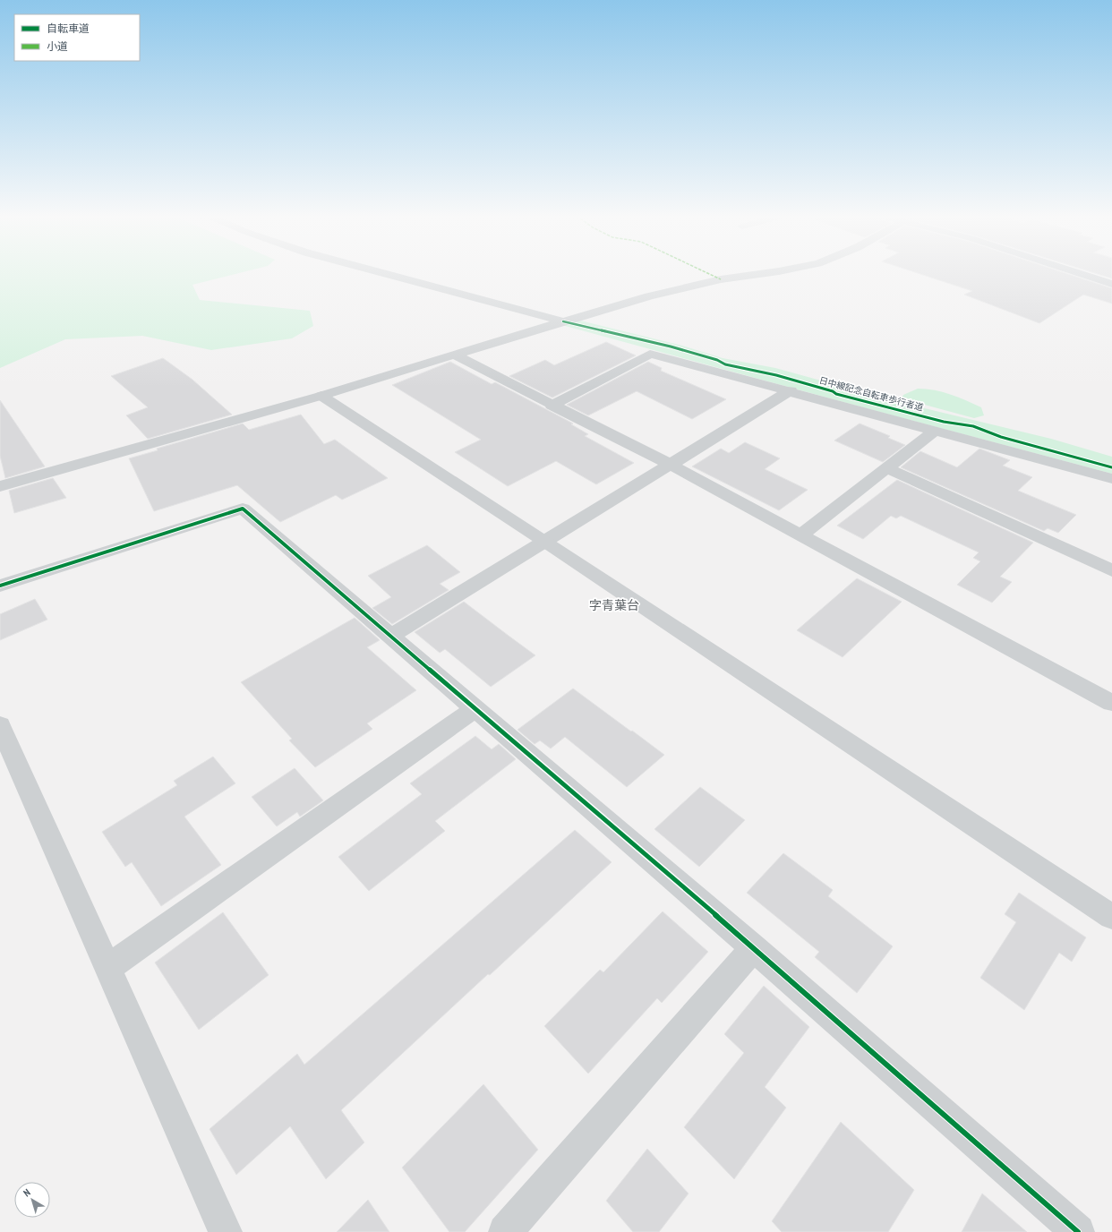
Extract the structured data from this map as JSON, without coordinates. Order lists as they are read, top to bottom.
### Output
{
  "streets": {
    "cycle path": ["日中線記念自転車歩行者道"]
  },
  "districts": ["字青葉台"],
  "legend": ["自転車道", "小道"],
  "north": "top left"
}
